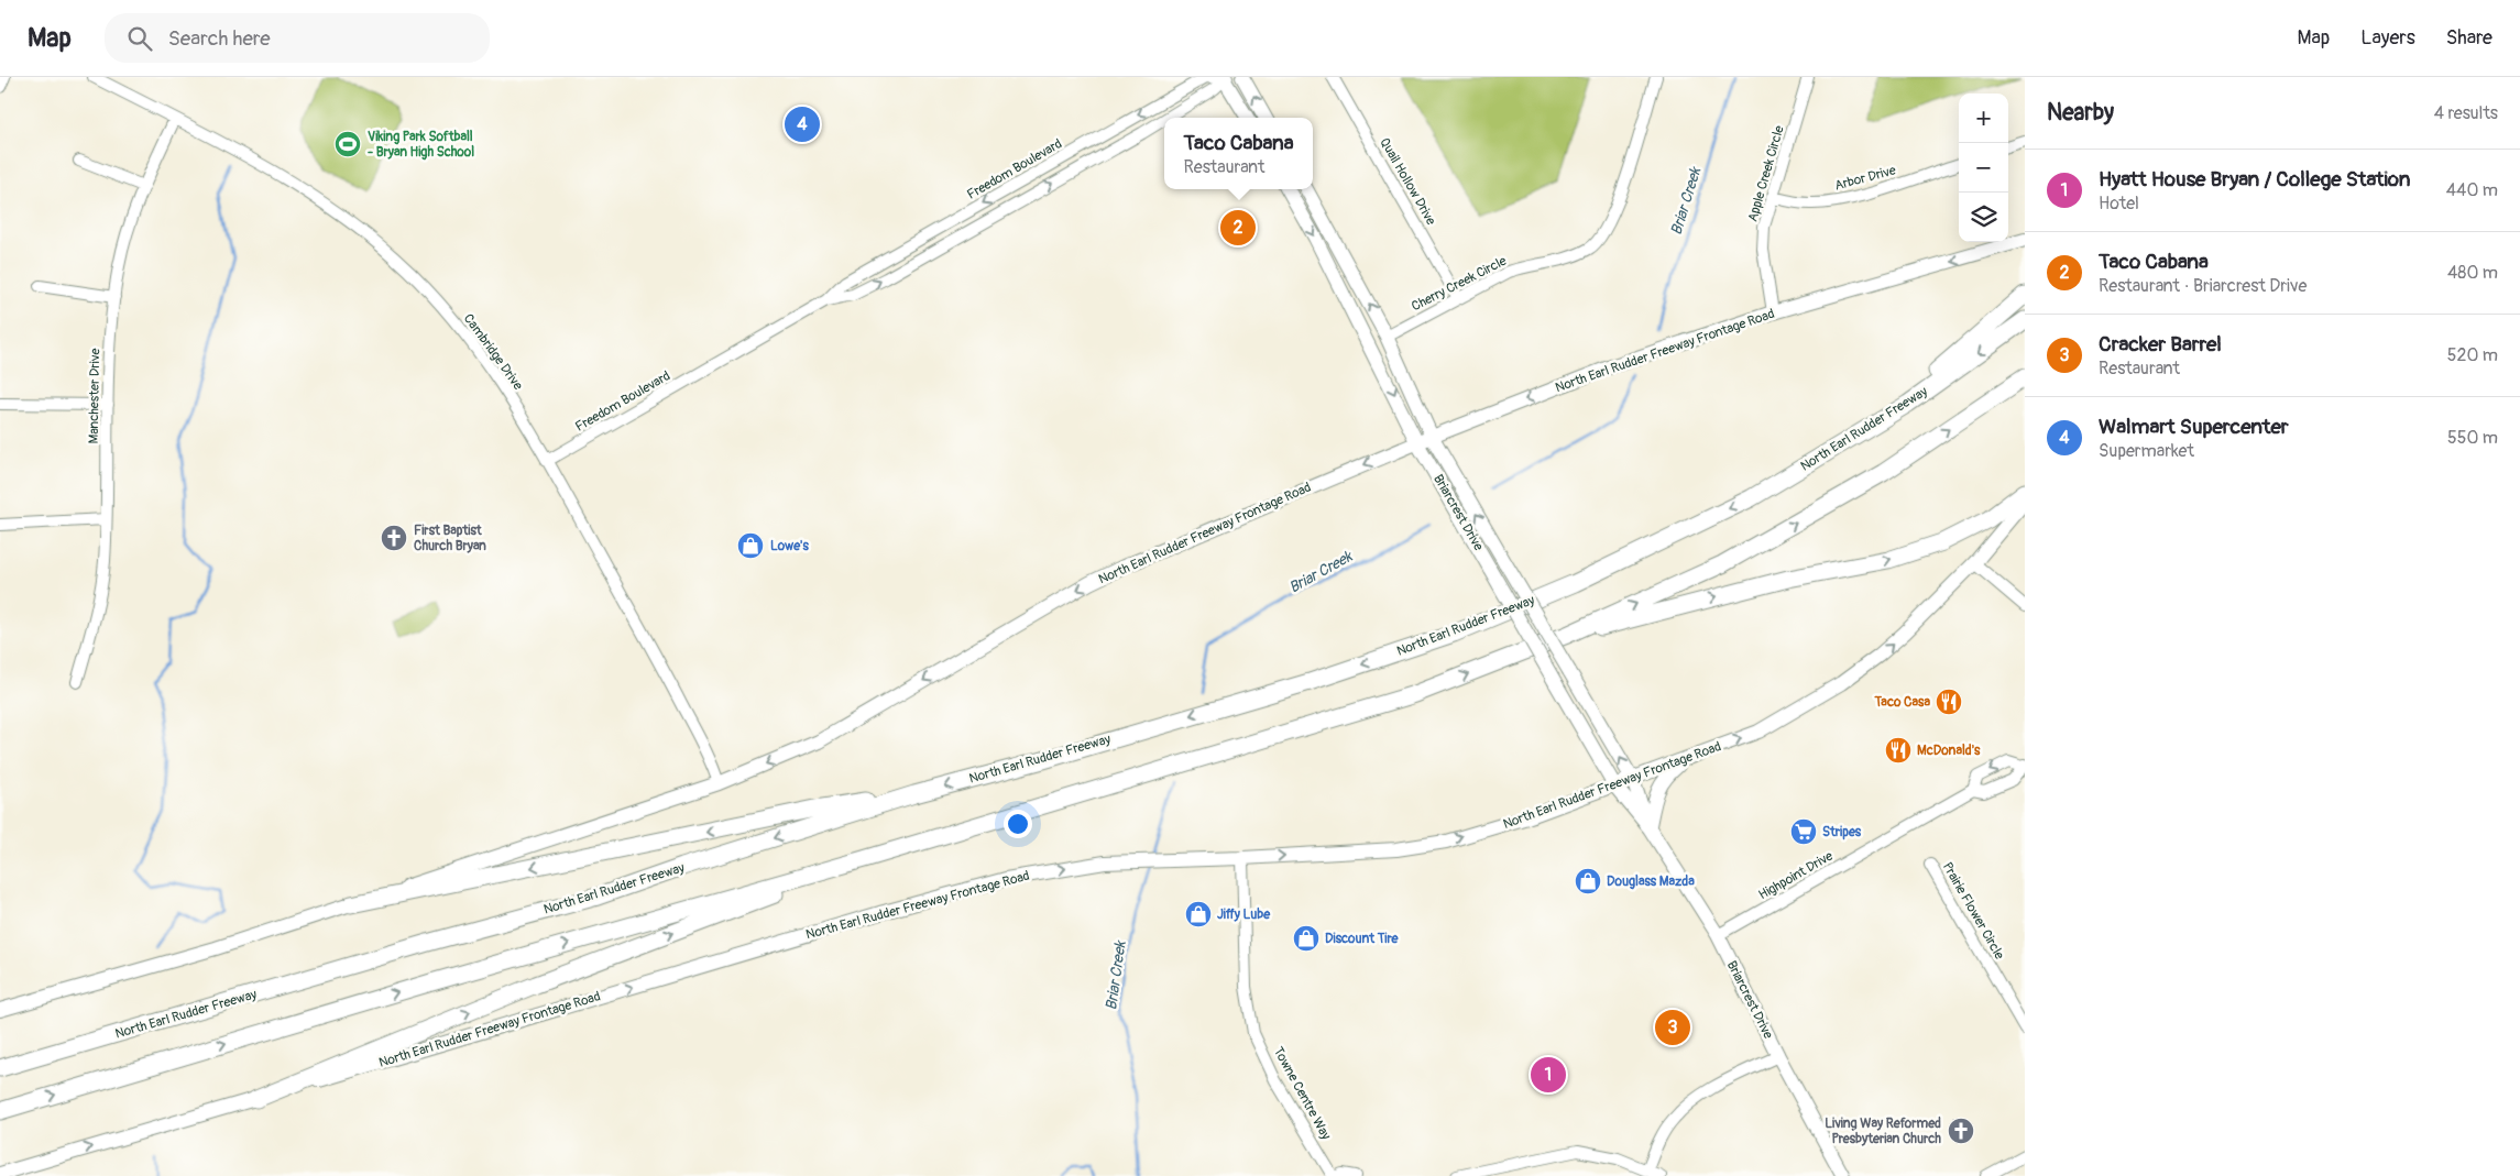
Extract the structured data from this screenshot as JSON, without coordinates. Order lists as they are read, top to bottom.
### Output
{
  "streets": {
    "highway": ["North Earl Rudder Freeway"],
    "main road": ["North Earl Rudder Freeway Frontage Road", "Briarcrest Drive"],
    "street": [
      "Freedom Boulevard",
      "Apple Creek Circle",
      "Arbor Drive",
      "Quail Hollow Drive",
      "Cherry Creek Circle",
      "Cambridge Drive",
      "Manchester Drive",
      "Highpoint Drive",
      "Prairie Flower Circle",
      "Towne Centre Way"
    ]
  },
  "crossings": [
    ["Freedom Boulevard", "Cambridge Drive"],
    ["Apple Creek Circle", "Arbor Drive"],
    ["Apple Creek Circle", "North Earl Rudder Freeway Frontage Road"],
    ["Quail Hollow Drive", "Cherry Creek Circle"],
    ["Cherry Creek Circle", "Briarcrest Drive"],
    ["North Earl Rudder Freeway Frontage Road", "Cambridge Drive"],
    ["North Earl Rudder Freeway Frontage Road", "Briarcrest Drive"],
    ["North Earl Rudder Freeway Frontage Road", "Towne Centre Way"],
    ["Cambridge Drive", "Manchester Drive"],
    ["Briarcrest Drive", "Highpoint Drive"]
  ],
  "water": ["Briar Creek"],
  "places": {
    "sports": ["Viking Park Softball - Bryan High School"],
    "church": ["First Baptist Church Bryan", "Living Way Reformed Presbyterian Church"],
    "shop": [
      "Lowe's",
      "Douglass Mazda",
      "Jiffy Lube",
      "Discount Tire"
    ],
    "restaurant": ["Taco Casa", "McDonald's"],
    "supermarket": ["Stripes"]
  },
  "page": {
    "header": "Map",
    "search": "Search here",
    "nav": ["Map", "Layers", "Share"],
    "heading": ["Nearby", "4 results"],
    "map_buttons": ["+", "−"],
    "pins": [
      "4",
      "2",
      "3",
      "1"
    ],
    "popup": ["Taco Cabana", "Restaurant"],
    "list": [
      {
        "mark": "1",
        "name": "Hyatt House Bryan / College Station",
        "note": "Hotel",
        "value": "440 m"
      },
      {
        "mark": "2",
        "name": "Taco Cabana",
        "note": "Restaurant · Briarcrest Drive",
        "value": "480 m"
      },
      {
        "mark": "3",
        "name": "Cracker Barrel",
        "note": "Restaurant",
        "value": "520 m"
      },
      {
        "mark": "4",
        "name": "Walmart Supercenter",
        "note": "Supermarket",
        "value": "550 m"
      }
    ]
  }
}
